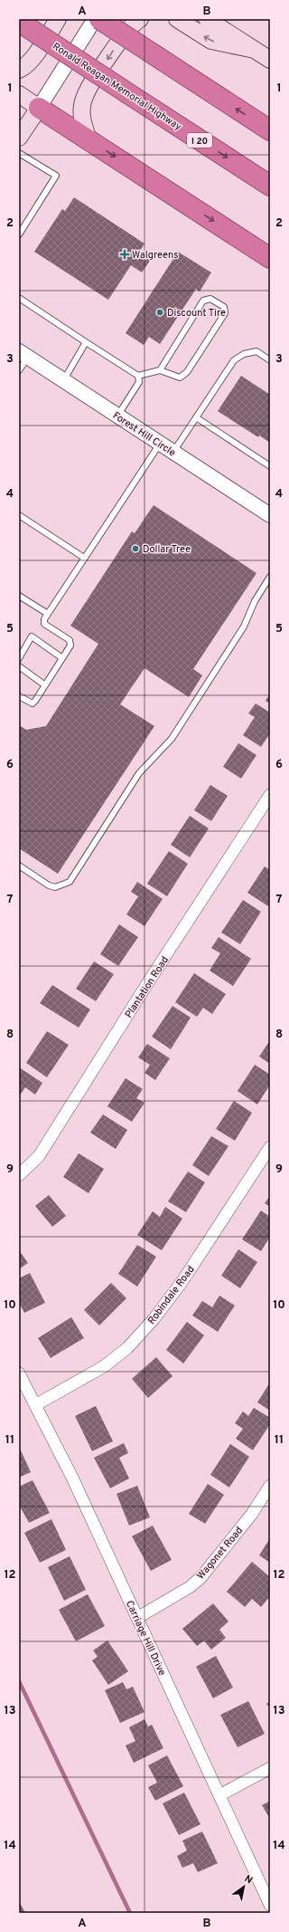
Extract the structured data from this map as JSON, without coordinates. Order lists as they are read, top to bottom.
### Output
{
  "streets": {
    "highway": ["Ronald Reagan Memorial Highway", "I 20"],
    "street": [
      "Forest Hill Circle",
      "Plantation Road",
      "Robindale Road",
      "Wagonet Road",
      "Carriage Hill Drive"
    ]
  },
  "crossings": [
    ["Robindale Road", "Carriage Hill Drive"],
    ["Wagonet Road", "Carriage Hill Drive"]
  ],
  "places": {
    "health": ["Walgreens"],
    "other": ["Discount Tire", "Dollar Tree"]
  },
  "north": "top right",
  "grid": {
    "columns": ["A", "B"],
    "rows": [
      "1",
      "2",
      "3",
      "4",
      "5",
      "6",
      "7",
      "8",
      "9",
      "10",
      "11",
      "12",
      "13",
      "14"
    ]
  }
}
